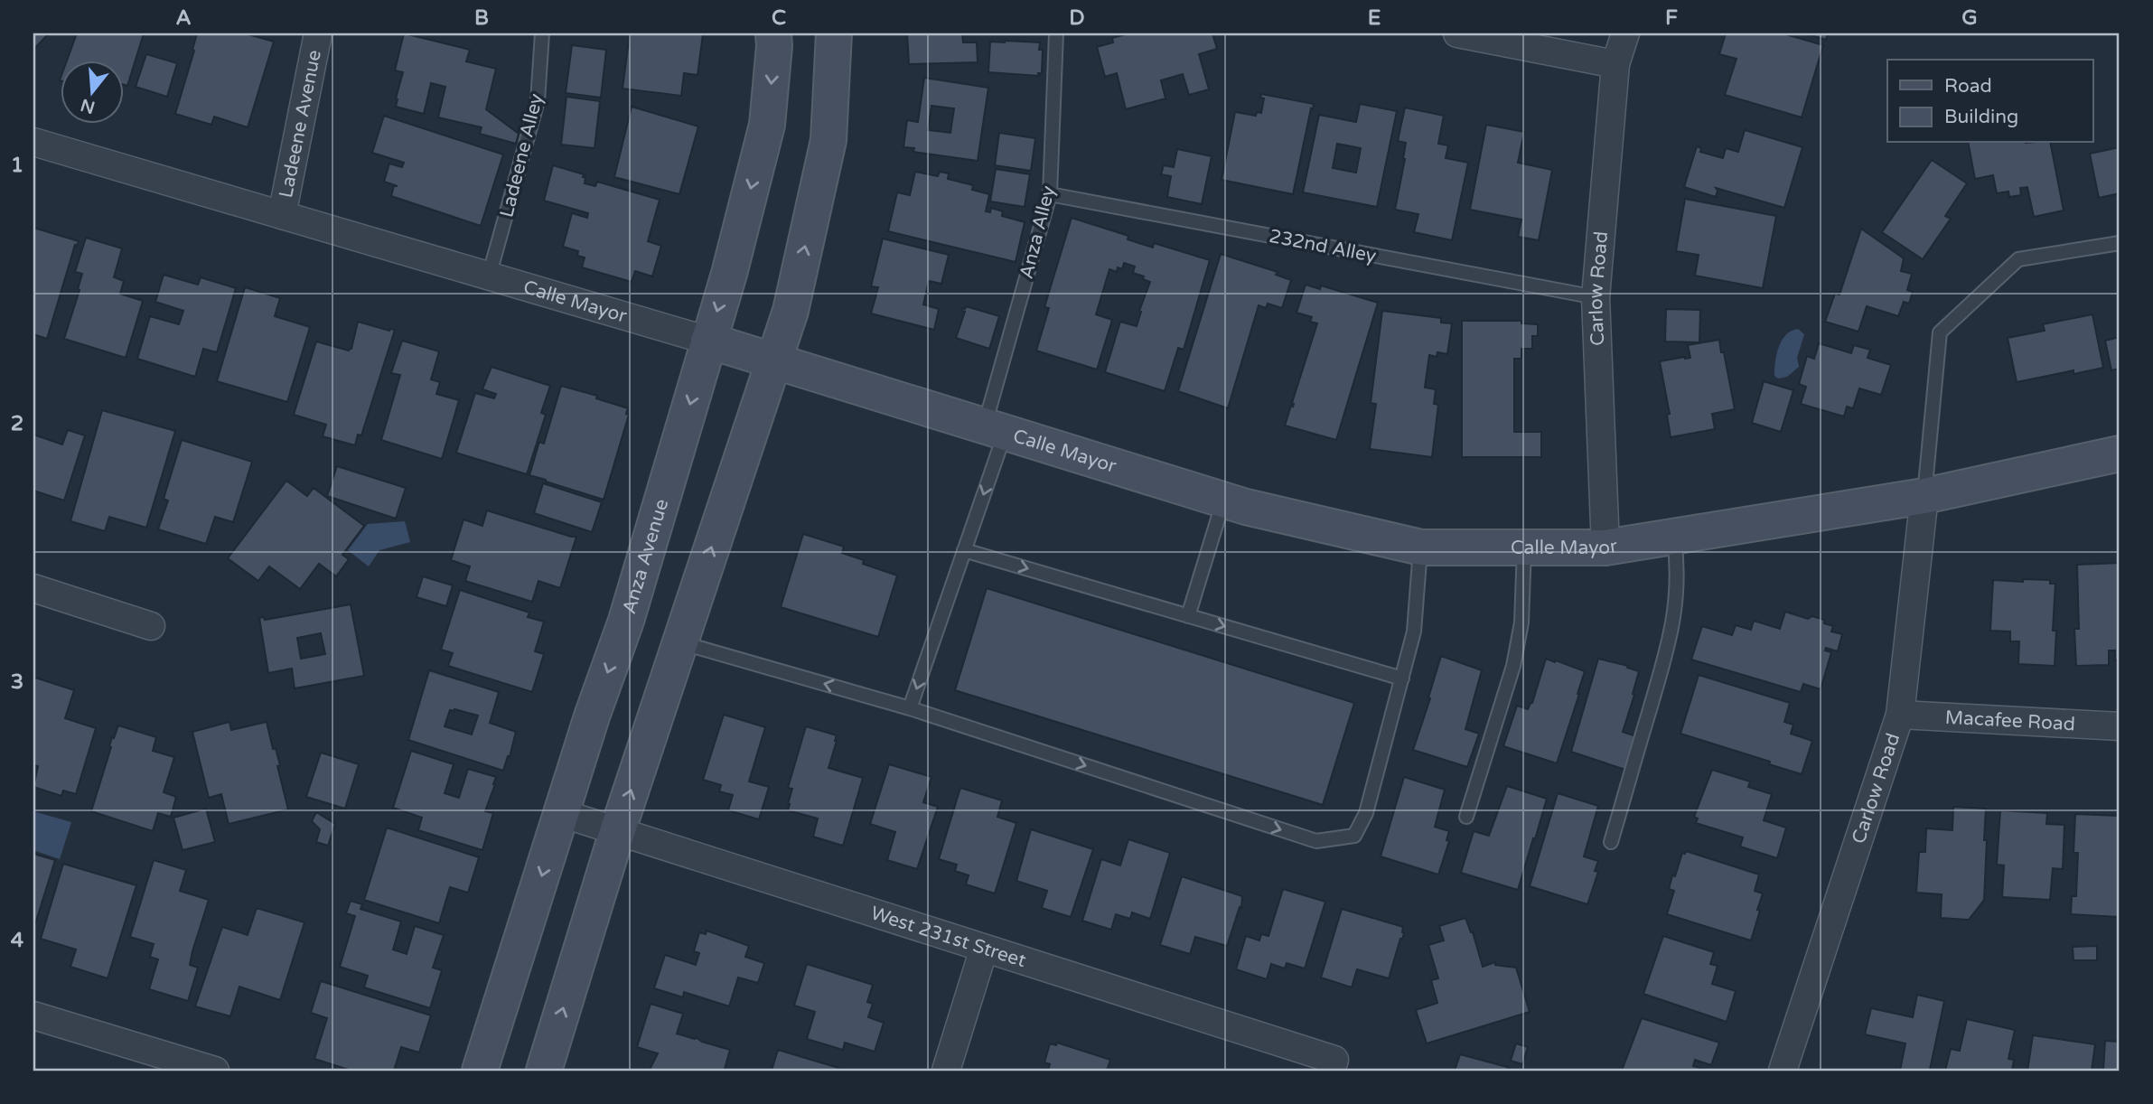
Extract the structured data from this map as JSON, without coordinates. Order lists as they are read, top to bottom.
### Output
{
  "streets": {
    "main road": ["Calle Mayor", "Anza Avenue"],
    "street": [
      "Ladeene Avenue",
      "Carlow Road",
      "Macafee Road",
      "West 231st Street"
    ],
    "lane": ["Ladeene Alley", "Anza Alley", "232nd Alley"]
  },
  "crossings": [
    ["Ladeene Avenue", "Calle Mayor"],
    ["Ladeene Alley", "Calle Mayor"],
    ["Anza Alley", "232nd Alley"],
    ["Anza Alley", "Calle Mayor"],
    ["232nd Alley", "Carlow Road"],
    ["Carlow Road", "Calle Mayor"],
    ["Carlow Road", "Macafee Road"],
    ["Calle Mayor", "Anza Avenue"],
    ["Anza Avenue", "West 231st Street"]
  ],
  "one_way": ["Anza Alley"],
  "legend": ["Road", "Building"],
  "north": "bottom",
  "grid": {
    "columns": [
      "A",
      "B",
      "C",
      "D",
      "E",
      "F",
      "G"
    ],
    "rows": [
      "1",
      "2",
      "3",
      "4"
    ]
  }
}
